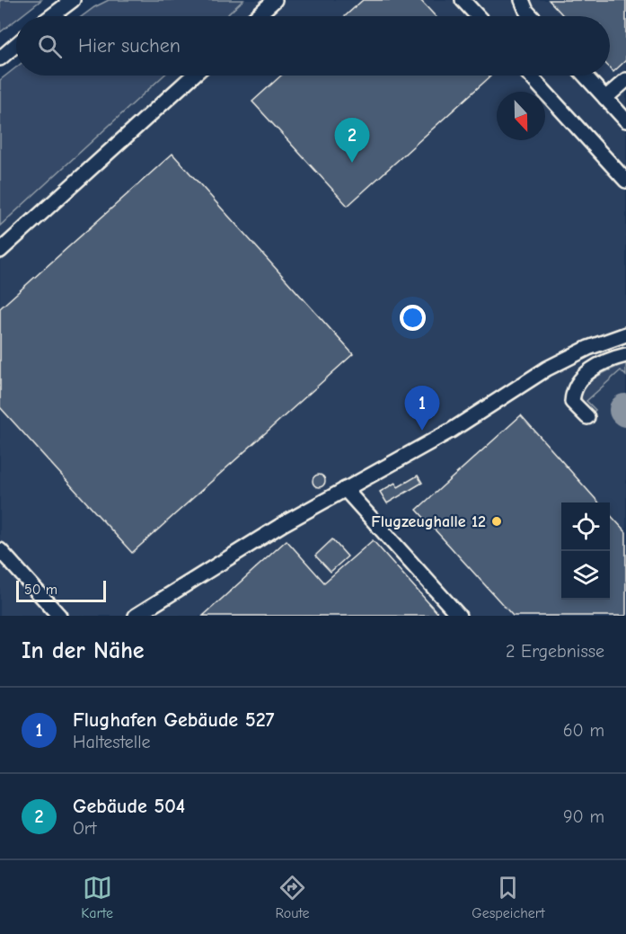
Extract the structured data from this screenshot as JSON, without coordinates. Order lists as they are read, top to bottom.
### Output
{
  "places": ["Flugzeughalle 12"],
  "scale_bar": "50 m",
  "north": "bottom",
  "page": {
    "search": "Hier suchen",
    "pins": ["2", "1"],
    "scale": "50 m",
    "heading": ["In der Nähe", "2 Ergebnisse"],
    "list": [
      {
        "mark": "1",
        "name": "Flughafen Gebäude 527",
        "note": "Haltestelle",
        "value": "60 m"
      },
      {
        "mark": "2",
        "name": "Gebäude 504",
        "note": "Ort",
        "value": "90 m"
      }
    ],
    "nav": ["Karte", "Route", "Gespeichert"]
  }
}
